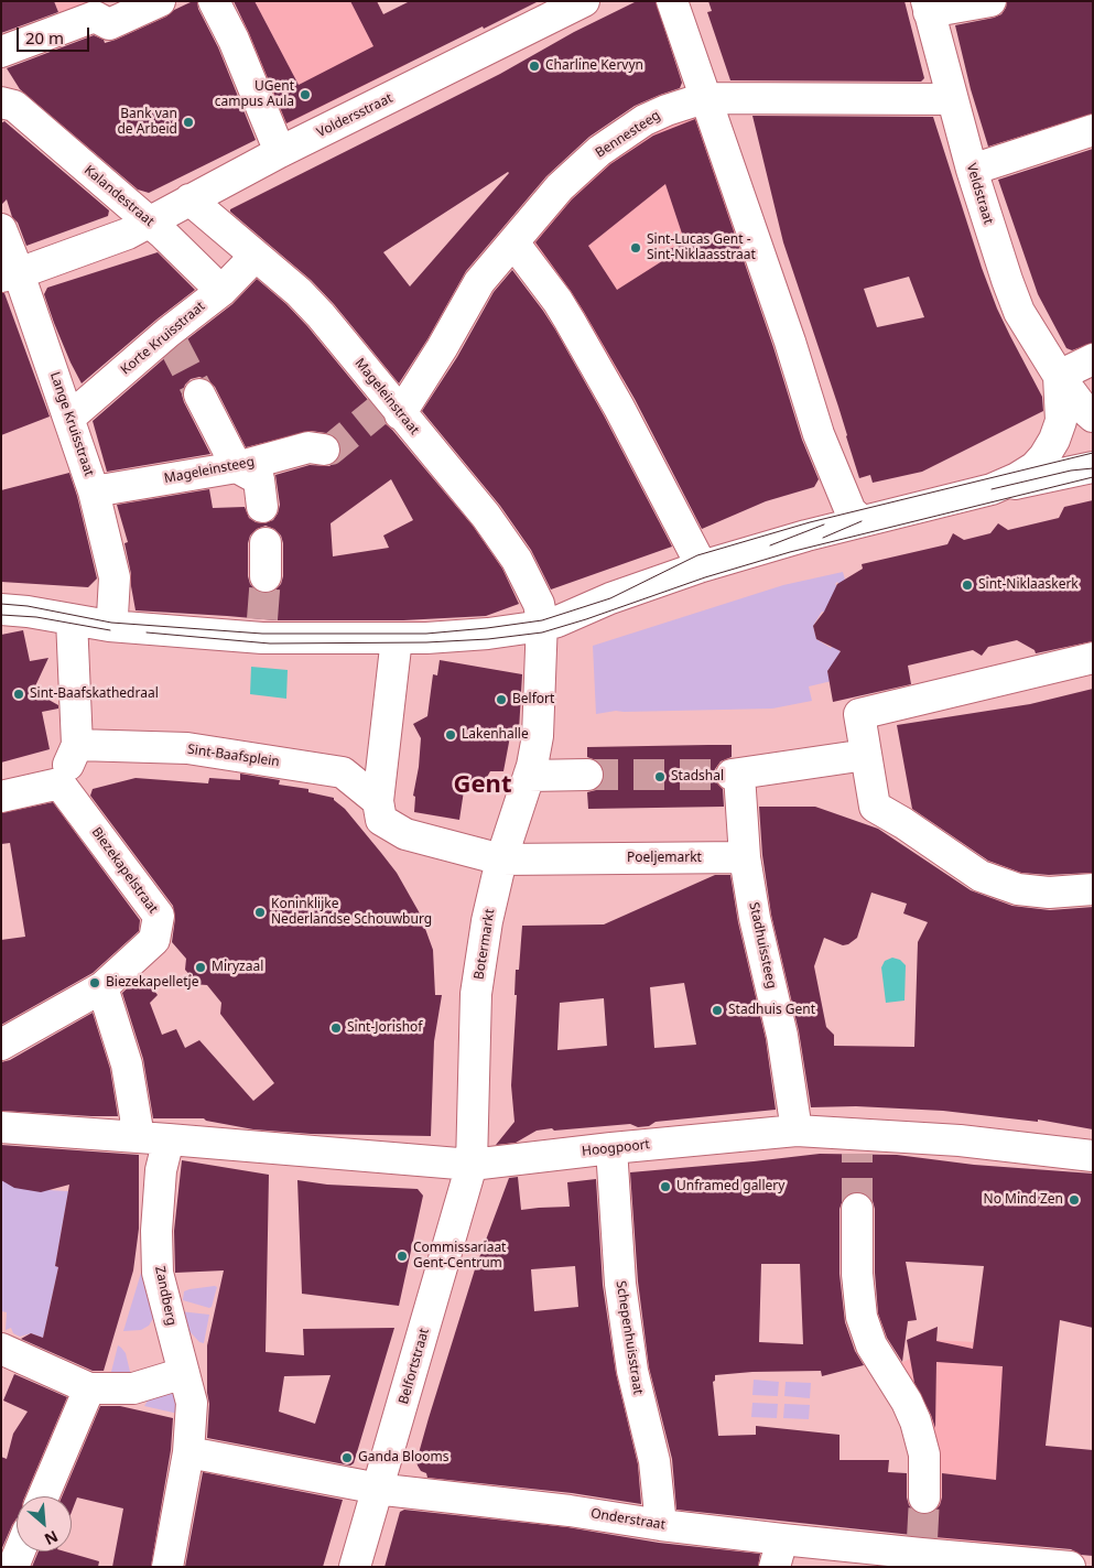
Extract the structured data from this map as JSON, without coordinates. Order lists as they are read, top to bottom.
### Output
{
  "streets": {
    "street": [
      "Voldersstraat",
      "Bennesteeg",
      "Veldstraat",
      "Kalandestraat",
      "Korte Kruisstraat",
      "Mageleinstraat",
      "Lange Kruisstraat",
      "Mageleinsteeg",
      "Sint-Baafsplein",
      "Poeljemarkt",
      "Biezekapelstraat",
      "Botermarkt",
      "Stadhuissteeg",
      "Hoogpoort",
      "Zandberg",
      "Schepenhuisstraat",
      "Belfortstraat",
      "Onderstraat"
    ]
  },
  "crossings": [
    ["Voldersstraat", "Kalandestraat"],
    ["Voldersstraat", "Mageleinstraat"],
    ["Voldersstraat", "Lange Kruisstraat"],
    ["Bennesteeg", "Veldstraat"],
    ["Bennesteeg", "Mageleinstraat"],
    ["Kalandestraat", "Korte Kruisstraat"],
    ["Korte Kruisstraat", "Mageleinstraat"],
    ["Korte Kruisstraat", "Lange Kruisstraat"],
    ["Mageleinstraat", "Botermarkt"],
    ["Lange Kruisstraat", "Mageleinsteeg"],
    ["Poeljemarkt", "Botermarkt"],
    ["Poeljemarkt", "Stadhuissteeg"],
    ["Botermarkt", "Hoogpoort"],
    ["Botermarkt", "Belfortstraat"],
    ["Stadhuissteeg", "Hoogpoort"],
    ["Hoogpoort", "Zandberg"],
    ["Hoogpoort", "Schepenhuisstraat"],
    ["Hoogpoort", "Belfortstraat"],
    ["Zandberg", "Onderstraat"],
    ["Schepenhuisstraat", "Onderstraat"],
    ["Belfortstraat", "Onderstraat"]
  ],
  "districts": ["Gent"],
  "places": [
    "Charline Kervyn",
    "UGent campus Aula",
    "Bank van de Arbeid",
    "Sint-Lucas Gent - Sint-Niklaasstraat",
    "Sint-Niklaaskerk",
    "Sint-Baafskathedraal",
    "Belfort",
    "Lakenhalle",
    "Stadshal",
    "Koninklijke Nederlandse Schouwburg",
    "Miryzaal",
    "Biezekapelletje",
    "Stadhuis Gent",
    "Sint-Jorishof",
    "Unframed gallery",
    "No Mind Zen",
    "Commissariaat Gent-Centrum",
    "Ganda Blooms"
  ],
  "scale_bar": "20 m",
  "north": "bottom right"
}
